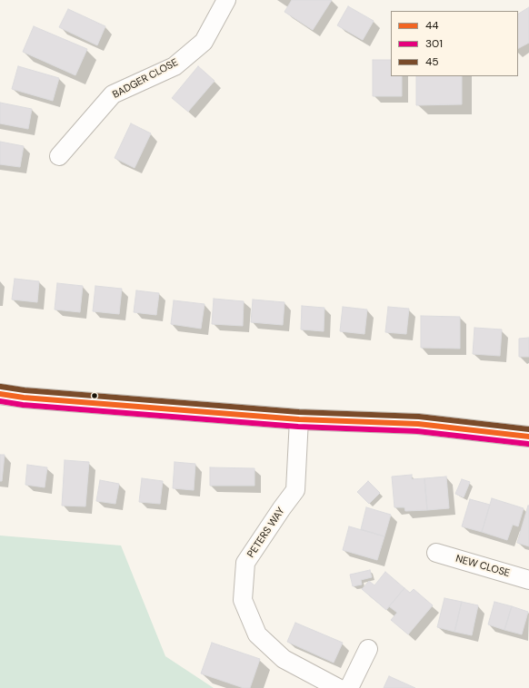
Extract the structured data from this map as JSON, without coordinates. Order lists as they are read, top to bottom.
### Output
{
  "streets": {
    "street": ["BADGER CLOSE", "PETERS WAY", "NEW CLOSE"]
  },
  "lines": ["transit line 45", "transit line 44", "transit line 301"],
  "legend": ["44", "301", "45"]
}
